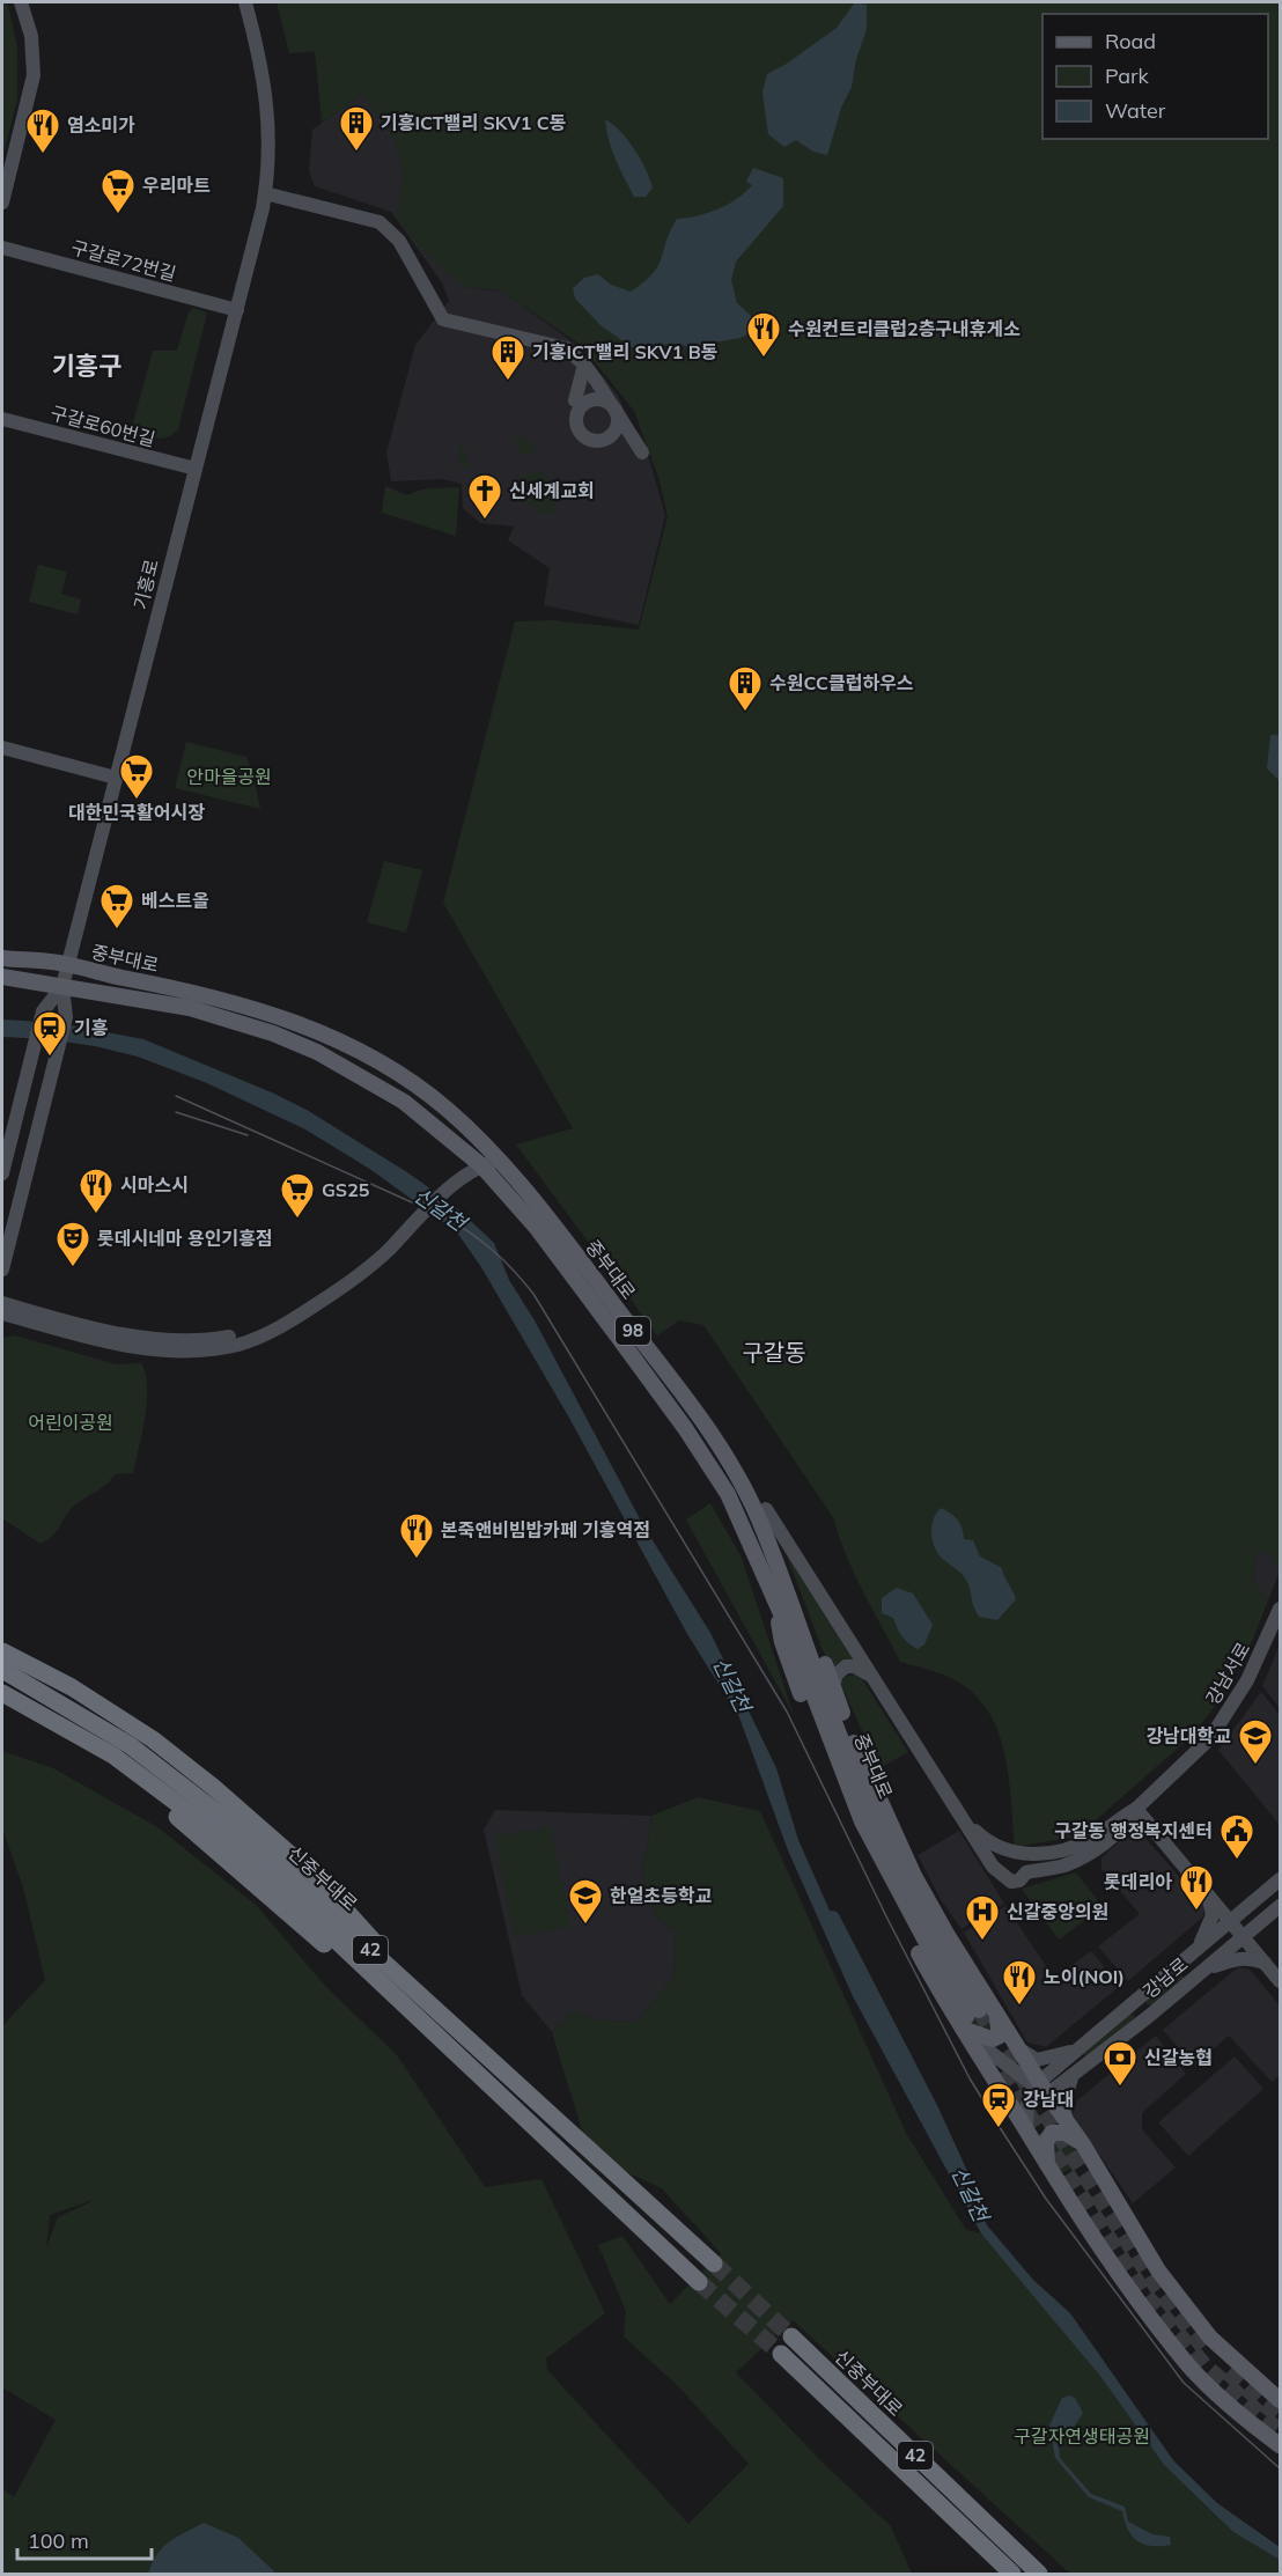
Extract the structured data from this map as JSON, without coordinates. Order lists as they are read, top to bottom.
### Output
{
  "streets": {
    "highway": ["신중부대로", "42"],
    "main road": ["중부대로", "98"],
    "street": [
      "구갈로72번길",
      "구갈로60번길",
      "기흥로",
      "강남서로",
      "강남로"
    ]
  },
  "crossings": [
    ["구갈로72번길", "기흥로"],
    ["구갈로60번길", "기흥로"],
    ["기흥로", "중부대로"]
  ],
  "districts": ["기흥구", "구갈동"],
  "water": ["신갈천"],
  "parks": ["안마을공원", "어린이공원", "구갈자연생태공원"],
  "places": {
    "building": ["기흥ICT밸리 SKV1 C동", "기흥ICT밸리 SKV1 B동", "수원CC클럽하우스"],
    "restaurant": [
      "염소미가",
      "수원컨트리클럽2층구내휴게소",
      "시마스시",
      "본죽앤비빔밥카페 기흥역점",
      "롯데리아",
      "노이(NOI)"
    ],
    "supermarket": [
      "우리마트",
      "대한민국활어시장",
      "베스트올",
      "GS25"
    ],
    "church": ["신세계교회"],
    "station": ["기흥", "강남대"],
    "theatre": ["롯데시네마 용인기흥점"],
    "school or university": ["강남대학교", "한얼초등학교"],
    "public building": ["구갈동 행정복지센터"],
    "hospital": ["신갈중앙의원"],
    "bank": ["신갈농협"]
  },
  "legend": ["Road", "Park", "Water"],
  "scale_bar": "100 m"
}
